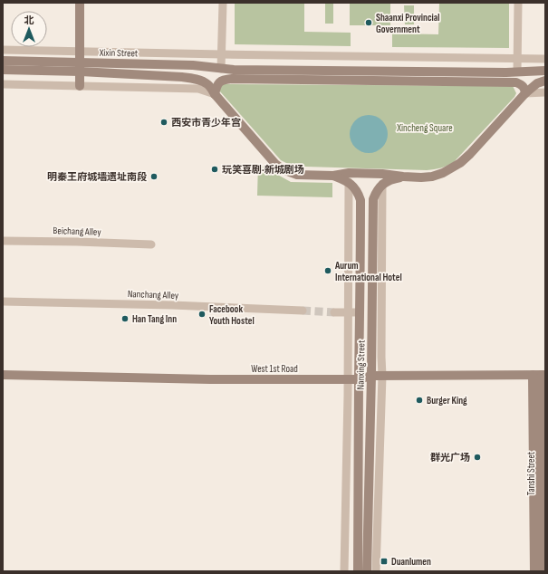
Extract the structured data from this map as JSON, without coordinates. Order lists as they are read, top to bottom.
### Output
{
  "streets": {
    "main road": [
      "Xixin Street",
      "Nanxing Street",
      "West 1st Road",
      "Tanshi Street"
    ],
    "street": ["Beichang Alley", "Nanchang Alley"]
  },
  "crossings": [
    ["Nanxing Street", "West 1st Road"],
    ["West 1st Road", "Tanshi Street"]
  ],
  "parks": ["Xincheng Square"],
  "places": {
    "other": [
      "Shaanxi Provincial Government",
      "西安市青少年宫",
      "玩笑喜剧·新城剧场",
      "明秦王府城墙遗址南段",
      "Aurum International Hotel",
      "Facebook Youth Hostel",
      "Han Tang Inn",
      "Burger King",
      "群光广场"
    ],
    "transit": ["Duanlumen"]
  },
  "north": "top"
}
